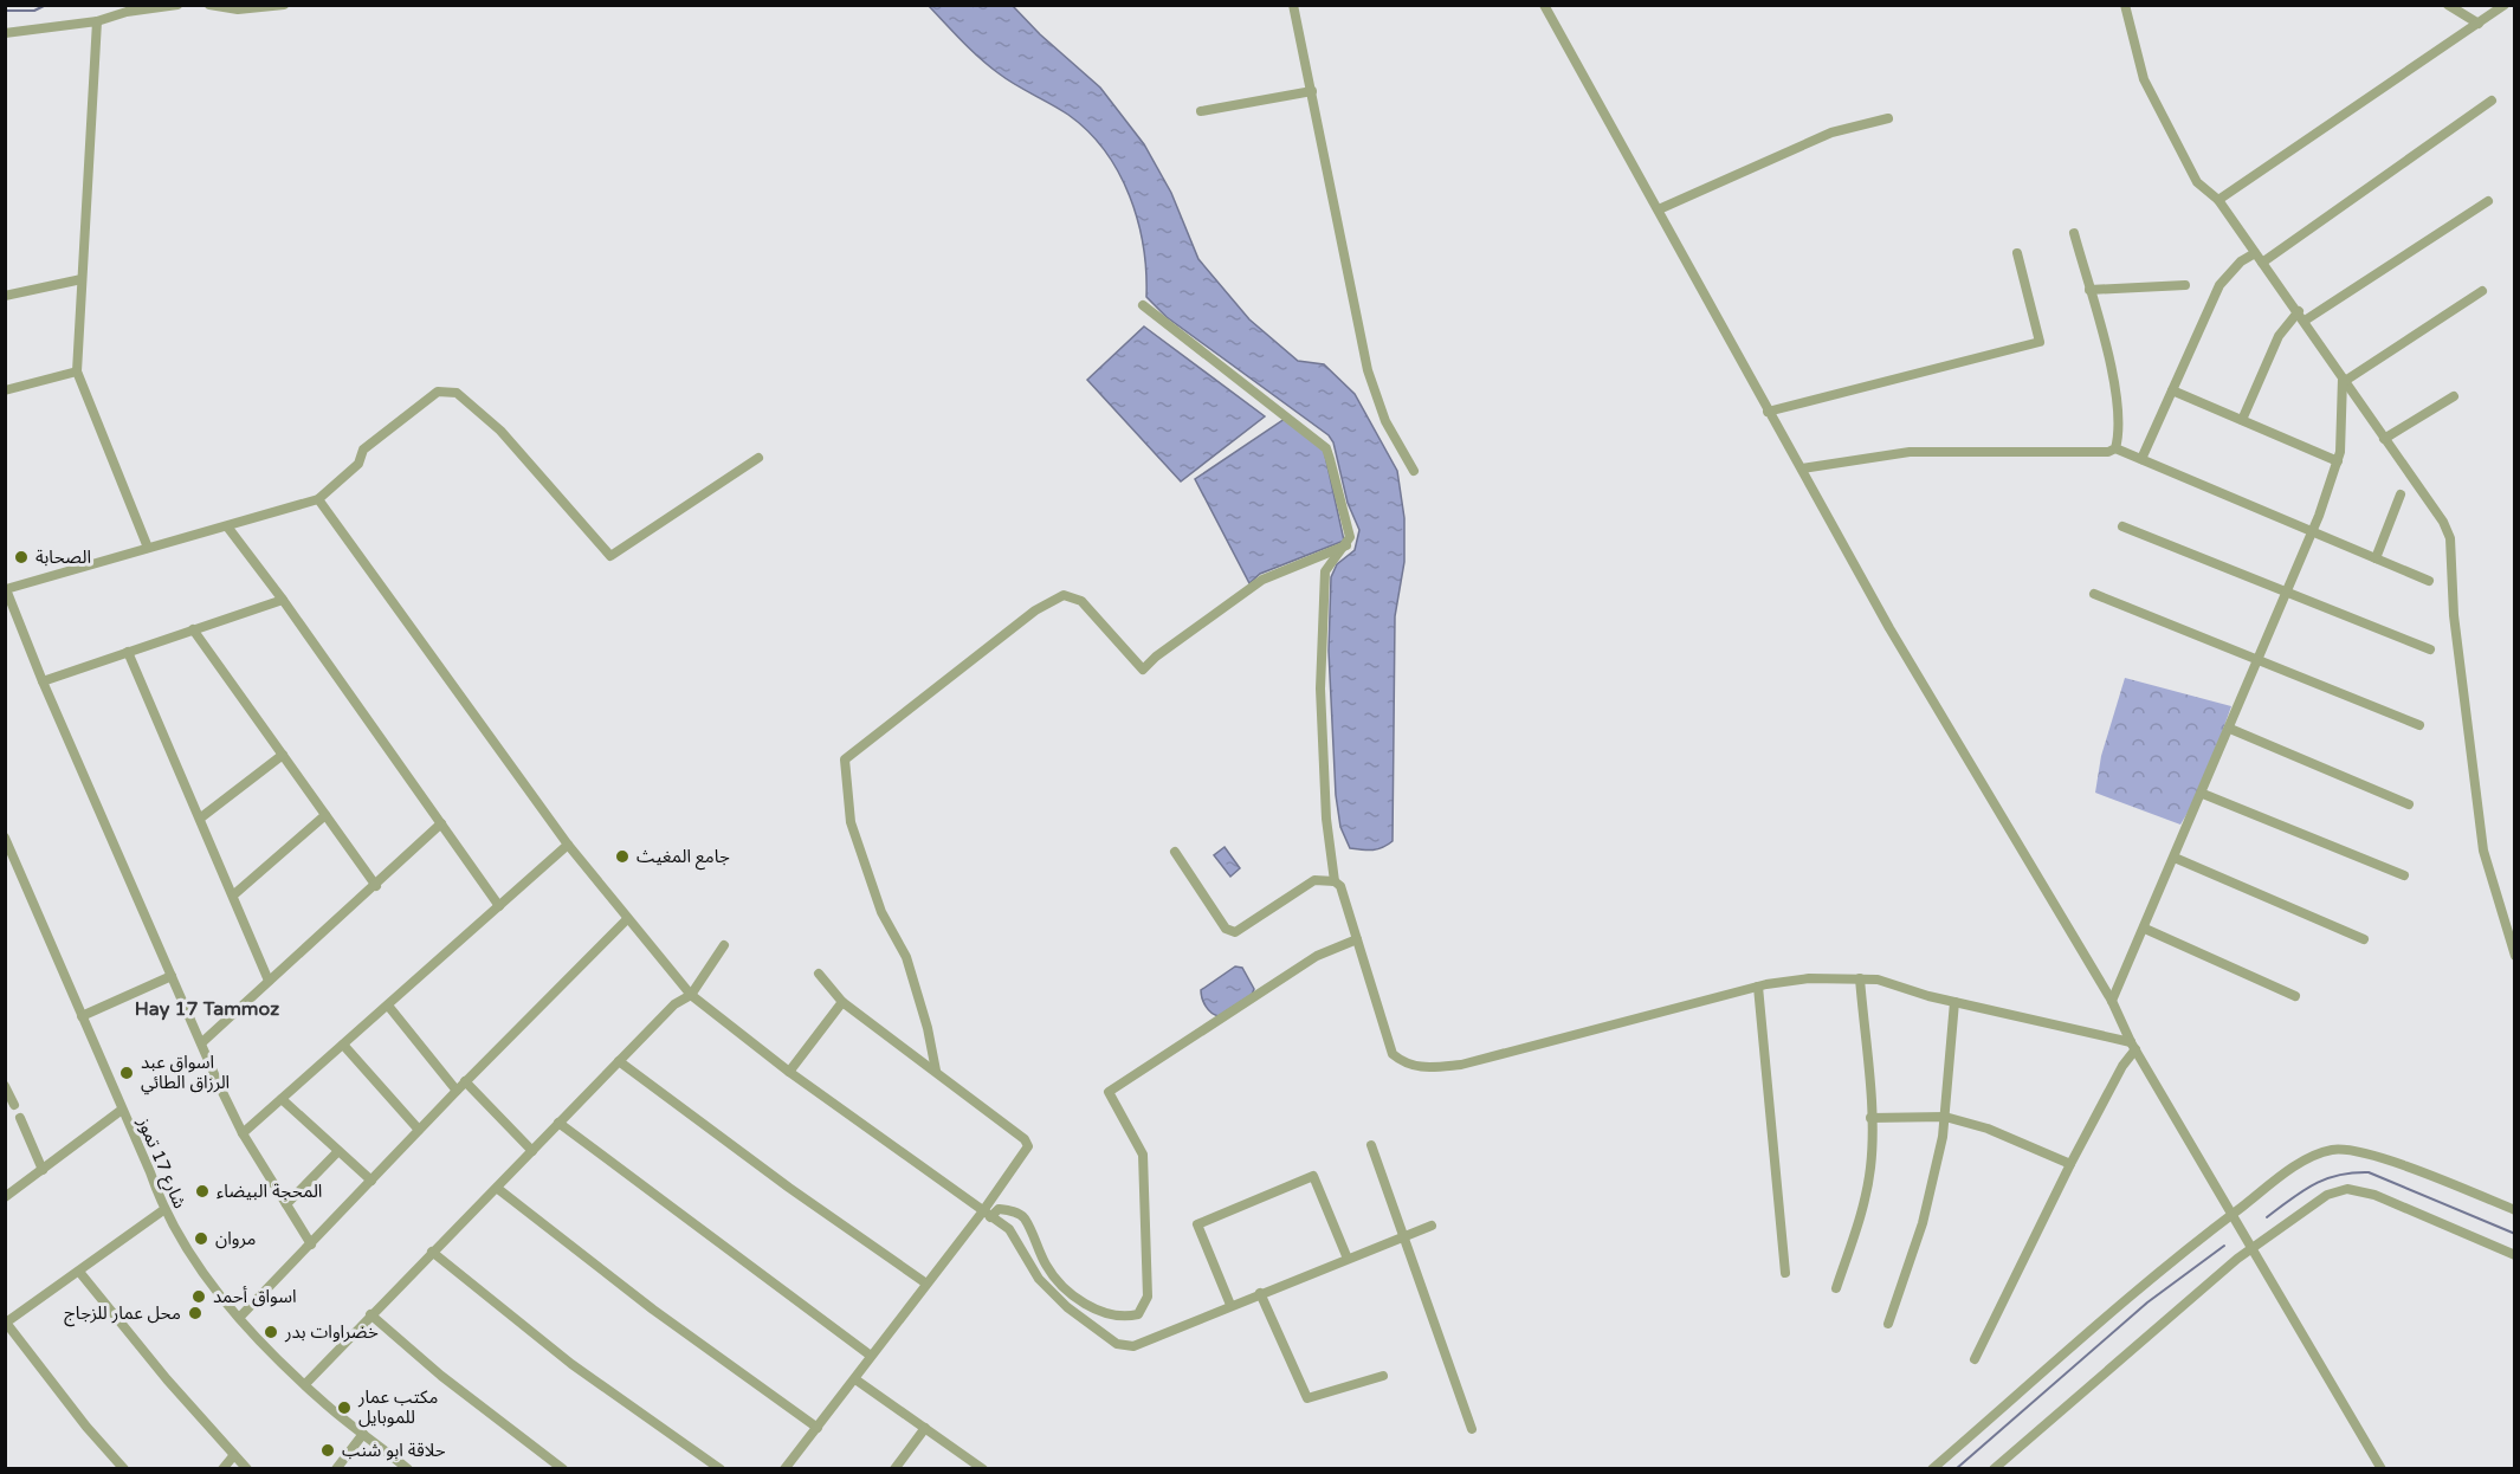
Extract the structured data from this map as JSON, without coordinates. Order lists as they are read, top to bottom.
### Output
{
  "streets": {
    "street": ["شارع 17 تموز"]
  },
  "districts": ["Hay 17 Tammoz"],
  "places": [
    "الصحابة",
    "جامع المغيث",
    "اسواق عبد الرزاق الطائي",
    "المحجة البيضاء",
    "مروان",
    "اسواق أحمد",
    "محل عمار للزجاج",
    "خضراوات بدر",
    "مكتب عمار للموبايل",
    "حلاقة ابو شنب"
  ]
}
